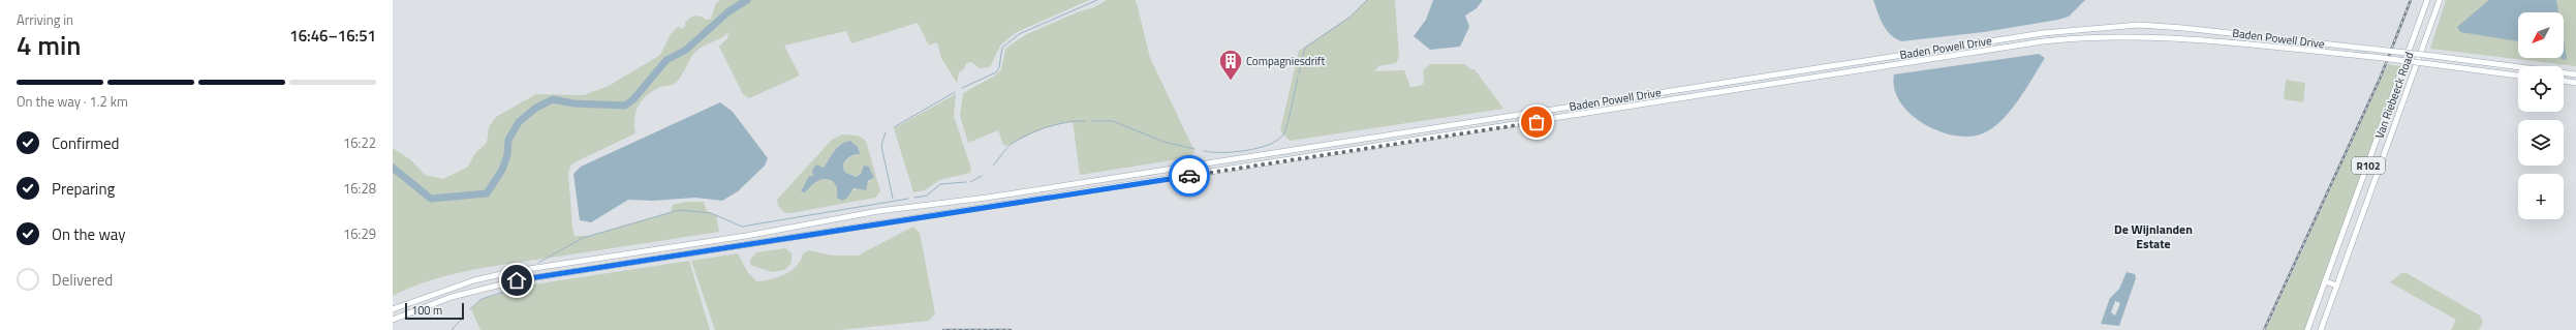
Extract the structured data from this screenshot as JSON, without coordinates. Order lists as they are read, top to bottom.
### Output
{
  "streets": {
    "main road": ["Baden Powell Drive", "Van Riebeeck Road", "R102"]
  },
  "districts": ["De Wijnlanden Estate"],
  "places": {
    "building": ["Compagniesdrift"]
  },
  "scale_bar": "100 m",
  "north": "bottom left",
  "page": {
    "heading": ["4 min", "Arriving in", "16:46–16:51"],
    "map_buttons": "+",
    "bar": "On the way · 1.2 km",
    "list": [
      ["Confirmed", "16:22"],
      ["Preparing", "16:28"],
      ["On the way", "16:29"],
      "Delivered"
    ],
    "scale": "100 m"
  }
}
